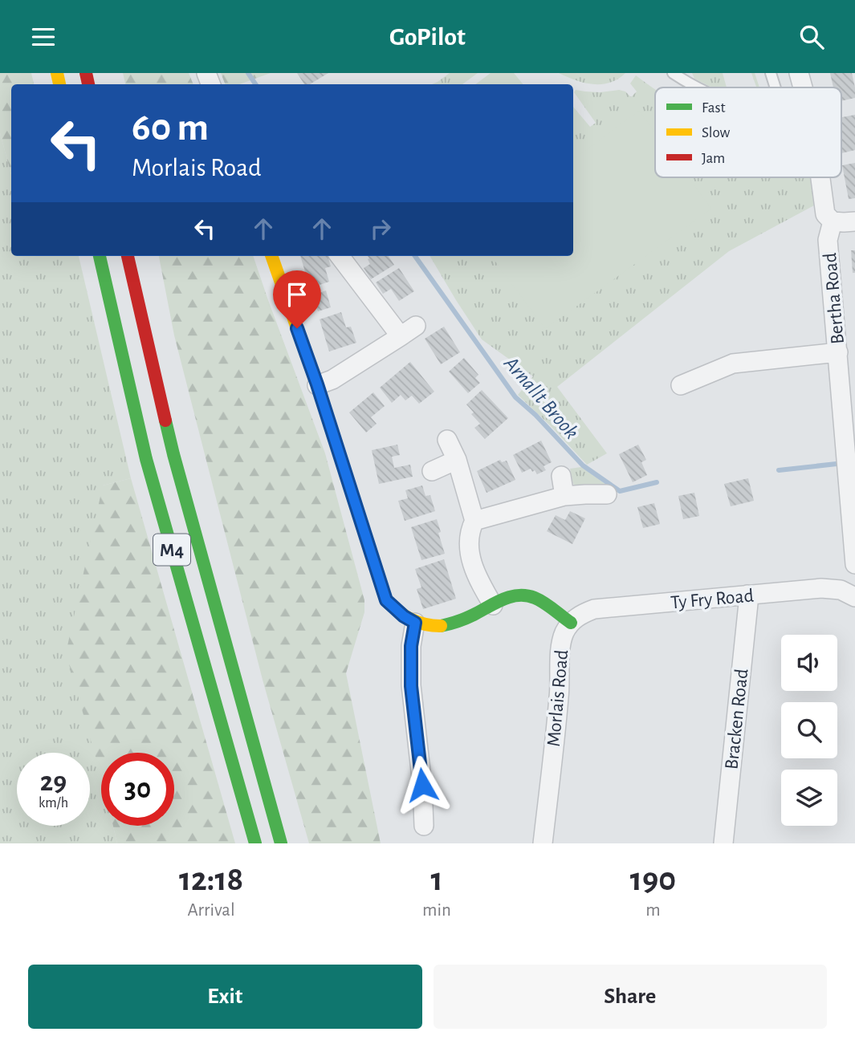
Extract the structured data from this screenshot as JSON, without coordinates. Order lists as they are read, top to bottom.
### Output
{
  "streets": {
    "main road": ["M4", "Morlais Road"],
    "street": ["Bertha Road", "Ty Fry Road", "Bracken Road"]
  },
  "crossings": [
    ["Bertha Road", "Ty Fry Road"],
    ["Ty Fry Road", "Morlais Road"],
    ["Ty Fry Road", "Bracken Road"]
  ],
  "water": ["Arnallt Brook"],
  "legend": ["Fast", "Slow", "Jam"],
  "page": {
    "header": "GoPilot",
    "turn": ["60 m", "Morlais Road"],
    "speed": "29 km/h",
    "limit": "30",
    "eta": [
      "12:18",
      "Arrival",
      "1",
      "min",
      "190",
      "m"
    ],
    "buttons": ["Exit", "Share"]
  }
}
